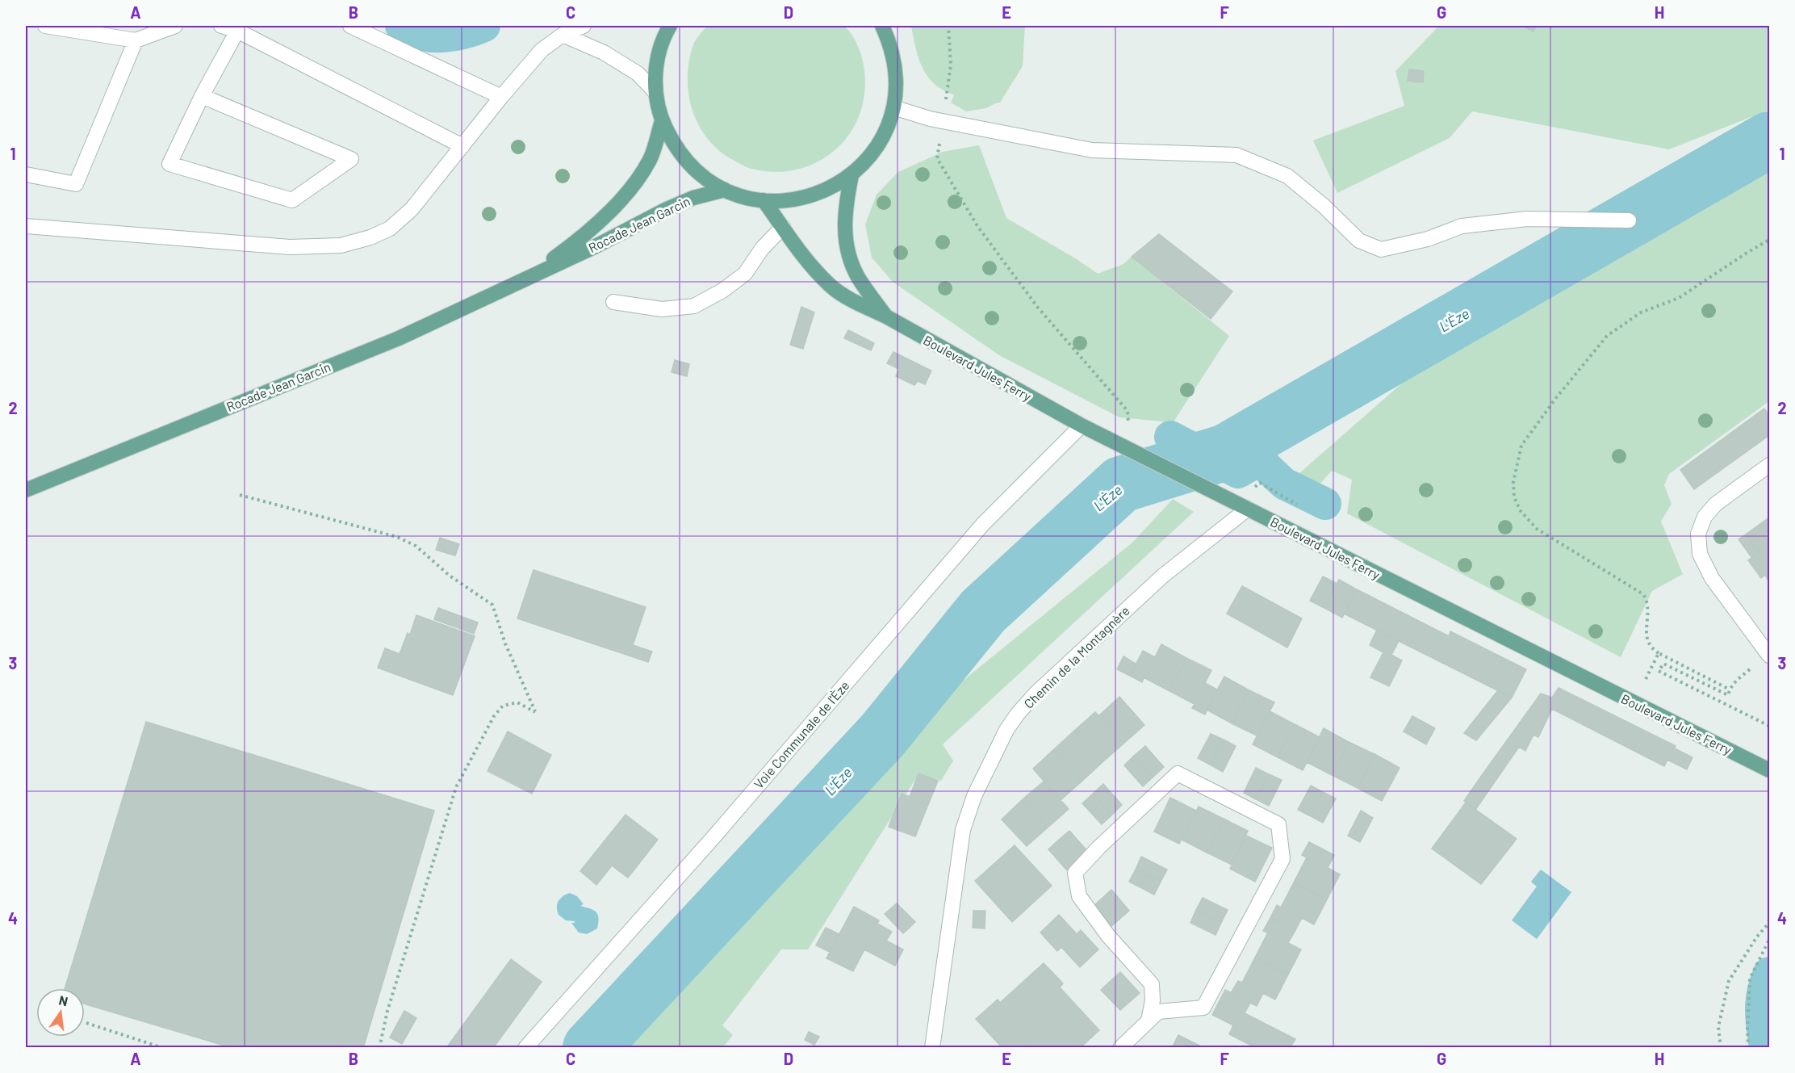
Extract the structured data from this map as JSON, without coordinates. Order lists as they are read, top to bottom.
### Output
{
  "streets": {
    "main road": ["Rocade Jean Garcin", "Boulevard Jules Ferry"],
    "street": ["Chemin de la Montagnère", "Voie Communale de l'Èze"]
  },
  "crossings": [
    ["Boulevard Jules Ferry", "Chemin de la Montagnère"],
    ["Boulevard Jules Ferry", "Voie Communale de l'Èze"]
  ],
  "water": ["L'Èze"],
  "north": "top",
  "grid": {
    "columns": [
      "A",
      "B",
      "C",
      "D",
      "E",
      "F",
      "G",
      "H"
    ],
    "rows": [
      "1",
      "2",
      "3",
      "4"
    ]
  }
}
